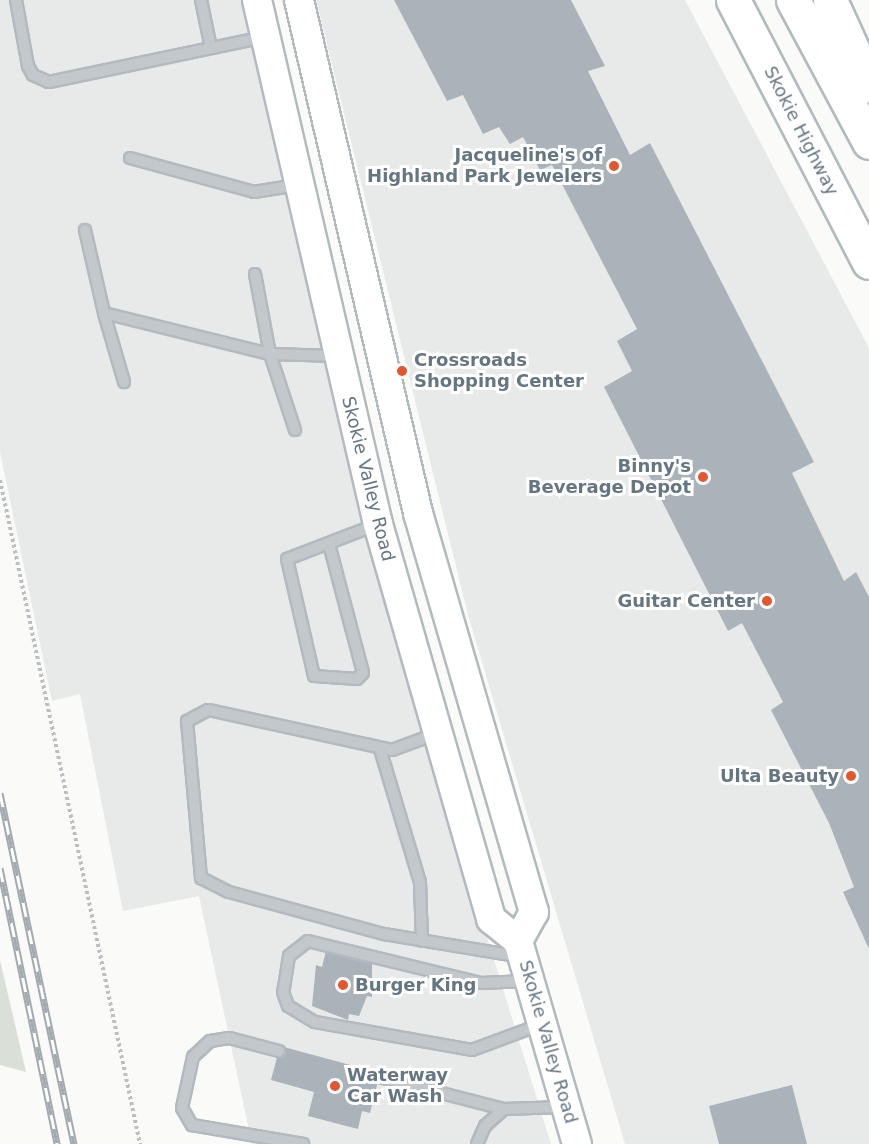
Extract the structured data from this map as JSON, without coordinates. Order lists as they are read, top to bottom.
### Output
{
  "streets": {
    "highway": ["Skokie Highway"],
    "main road": ["Skokie Valley Road"]
  },
  "places": [
    "Jacqueline's of Highland Park Jewelers",
    "Crossroads Shopping Center",
    "Binny's Beverage Depot",
    "Guitar Center",
    "Ulta Beauty",
    "Burger King",
    "Waterway Car Wash"
  ]
}
